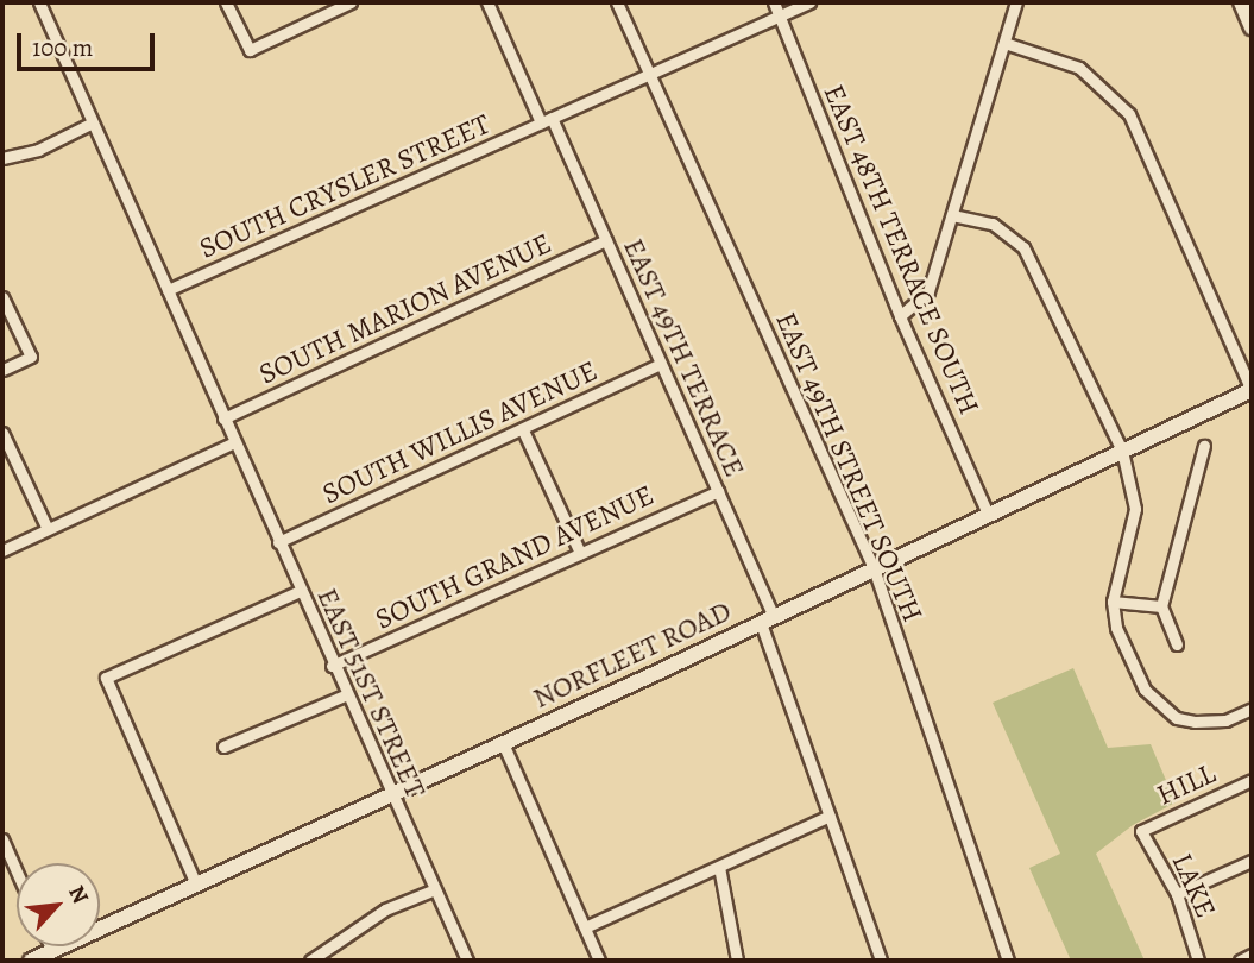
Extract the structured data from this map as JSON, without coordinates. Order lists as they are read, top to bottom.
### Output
{
  "streets": {
    "street": [
      "SOUTH CRYSLER STREET",
      "EAST 48TH TERRACE SOUTH",
      "SOUTH MARION AVENUE",
      "EAST 49TH TERRACE",
      "SOUTH WILLIS AVENUE",
      "EAST 49TH STREET SOUTH",
      "SOUTH GRAND AVENUE",
      "NORFLEET ROAD",
      "EAST 51ST STREET",
      "HILL",
      "LAKE"
    ]
  },
  "crossings": [
    ["SOUTH CRYSLER STREET", "EAST 48TH TERRACE SOUTH"],
    ["SOUTH CRYSLER STREET", "EAST 49TH TERRACE"],
    ["SOUTH CRYSLER STREET", "EAST 49TH STREET SOUTH"],
    ["EAST 48TH TERRACE SOUTH", "NORFLEET ROAD"],
    ["SOUTH MARION AVENUE", "EAST 49TH TERRACE"],
    ["SOUTH MARION AVENUE", "EAST 51ST STREET"],
    ["EAST 49TH TERRACE", "SOUTH WILLIS AVENUE"],
    ["EAST 49TH TERRACE", "SOUTH GRAND AVENUE"],
    ["EAST 49TH TERRACE", "NORFLEET ROAD"],
    ["SOUTH WILLIS AVENUE", "EAST 51ST STREET"],
    ["EAST 49TH STREET SOUTH", "NORFLEET ROAD"],
    ["SOUTH GRAND AVENUE", "EAST 51ST STREET"],
    ["NORFLEET ROAD", "EAST 51ST STREET"],
    ["HILL", "LAKE"]
  ],
  "scale_bar": "100 m",
  "north": "top right"
}
